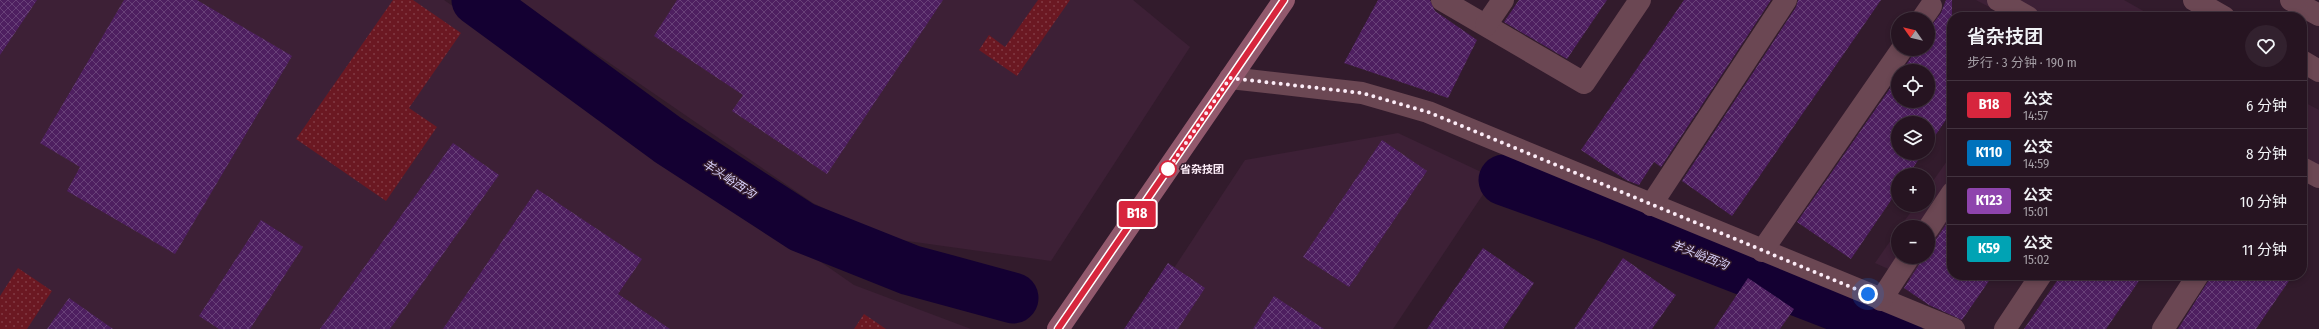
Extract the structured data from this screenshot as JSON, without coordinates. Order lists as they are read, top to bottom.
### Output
{
  "water": ["羊头峪西沟"],
  "places": ["省杂技团"],
  "lines": ["bus line B18"],
  "north": "top left",
  "page": {
    "on_map": "B18",
    "map_buttons": ["+", "−"],
    "heading": ["省杂技团", "步行 · 3 分钟 · 190 m"],
    "list": [
      {
        "mark": "B18",
        "name": "公交",
        "note": "14:57",
        "value": "6 分钟"
      },
      {
        "mark": "K110",
        "name": "公交",
        "note": "14:59",
        "value": "8 分钟"
      },
      {
        "mark": "K123",
        "name": "公交",
        "note": "15:01",
        "value": "10 分钟"
      },
      {
        "mark": "K59",
        "name": "公交",
        "note": "15:02",
        "value": "11 分钟"
      }
    ]
  }
}
